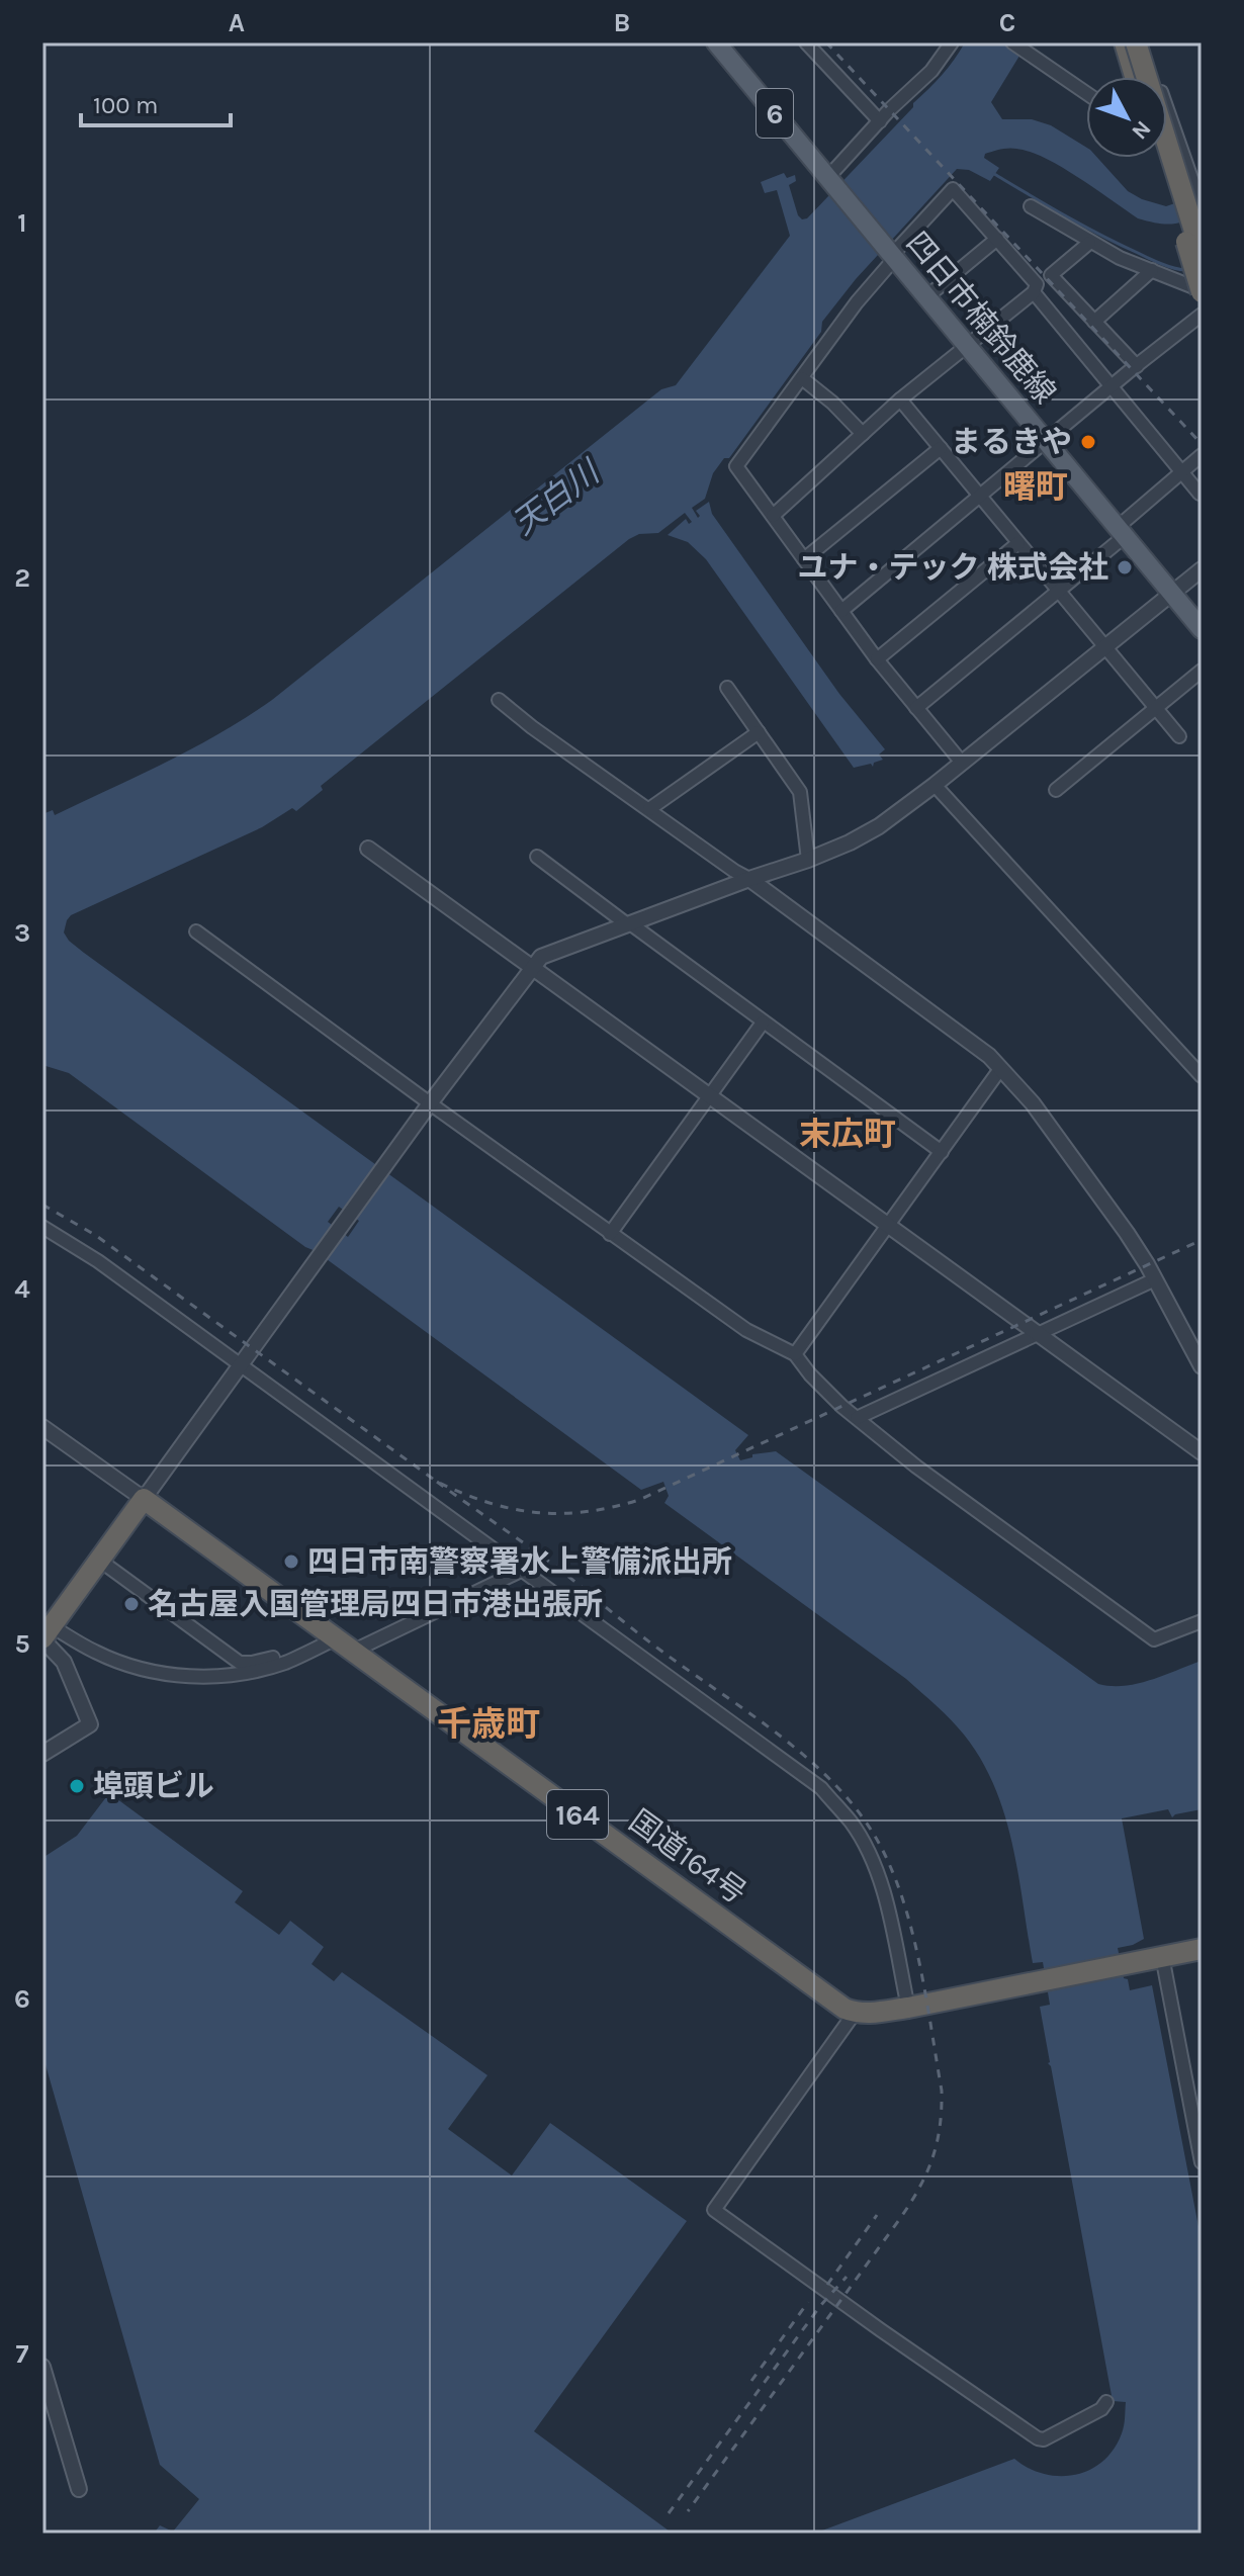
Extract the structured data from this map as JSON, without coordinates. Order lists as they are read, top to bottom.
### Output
{
  "streets": {
    "highway": ["164", "国道164号"],
    "main road": ["6", "四日市楠鈴鹿線"]
  },
  "districts": ["曙町", "末広町", "千歳町"],
  "water": ["天白川"],
  "places": [
    "まるきや",
    "ユナ・テック 株式会社",
    "四日市南警察署水上警備派出所",
    "名古屋入国管理局四日市港出張所",
    "埠頭ビル"
  ],
  "scale_bar": "100 m",
  "north": "bottom right",
  "grid": {
    "columns": ["A", "B", "C"],
    "rows": [
      "1",
      "2",
      "3",
      "4",
      "5",
      "6",
      "7"
    ]
  }
}
